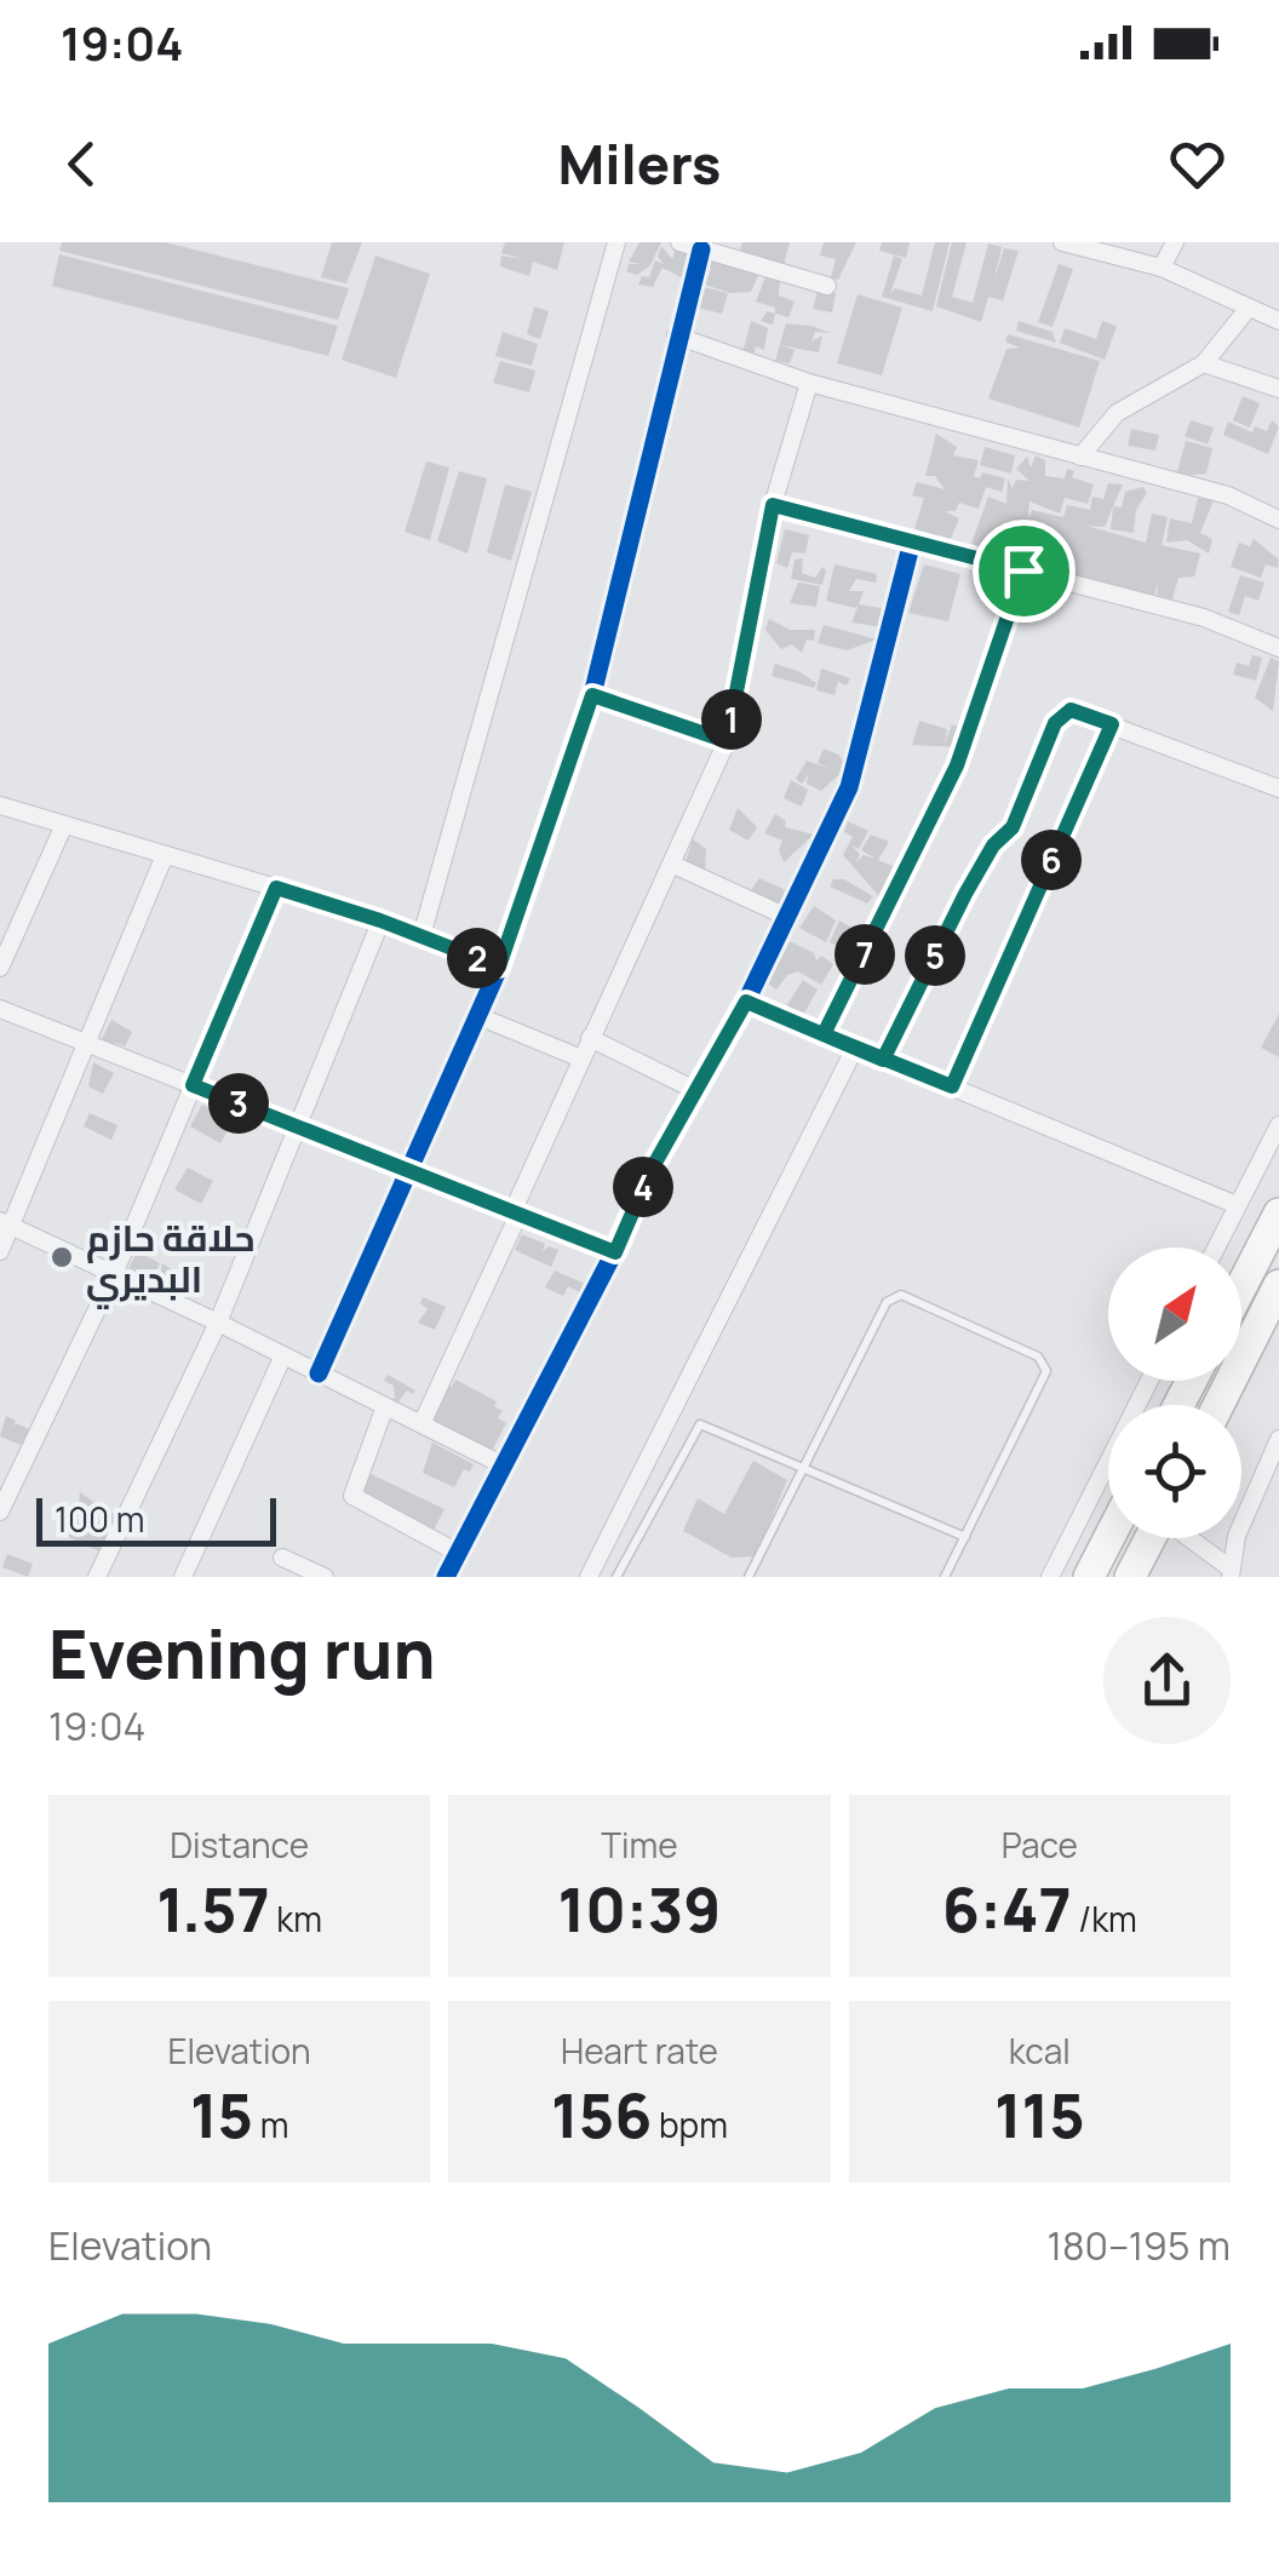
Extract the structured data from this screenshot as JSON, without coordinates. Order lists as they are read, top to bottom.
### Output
{
  "places": ["حلاقة حازم البديري"],
  "scale_bar": "100 m",
  "north": "top right",
  "page": {
    "status": "19:04",
    "header": "Milers",
    "pins": [
      "1",
      "6",
      "7",
      "5",
      "2",
      "3",
      "4"
    ],
    "scale": "100 m",
    "heading": ["Evening run", "19:04"],
    "stats": [
      ["Distance", "1.57 km"],
      ["Time", "10:39"],
      ["Pace", "6:47 /km"],
      ["Elevation", "15 m"],
      ["Heart rate", "156 bpm"],
      ["kcal", "115"]
    ],
    "chart": ["Elevation", "180–195 m"]
  }
}
